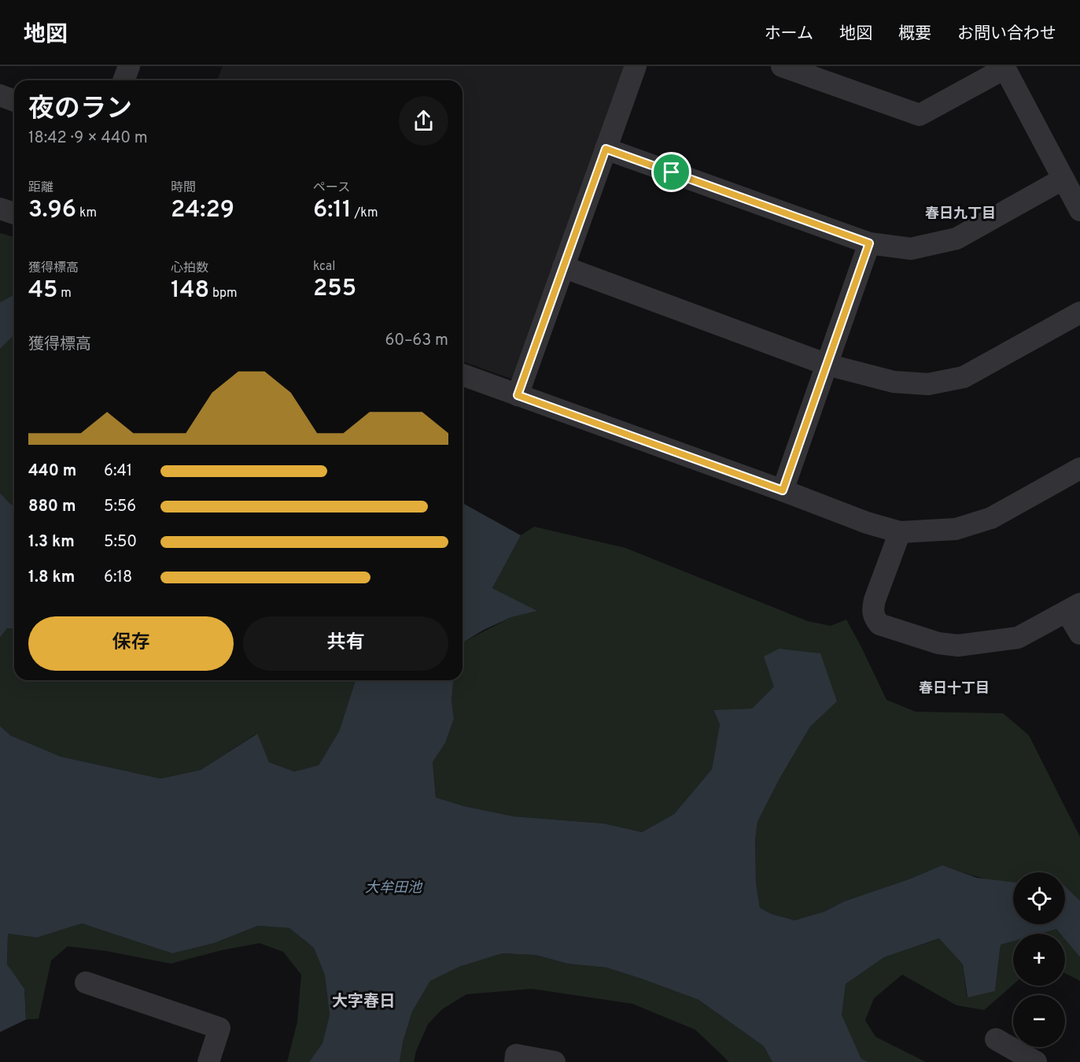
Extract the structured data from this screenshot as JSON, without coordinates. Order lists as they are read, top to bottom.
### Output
{
  "districts": ["春日九丁目", "春日十丁目", "大字春日"],
  "water": ["大牟田池"],
  "page": {
    "header": "地図",
    "nav": [
      "ホーム",
      "地図",
      "概要",
      "お問い合わせ"
    ],
    "heading": ["夜のラン", "18:42 · 9 × 440 m"],
    "stats": [
      ["距離", "3.96 km"],
      ["時間", "24:29"],
      ["ペース", "6:11 /km"],
      ["獲得標高", "45 m"],
      ["心拍数", "148 bpm"],
      ["kcal", "255"]
    ],
    "chart": ["獲得標高", "60–63 m"],
    "list": [
      {
        "name": "440 m",
        "note": "6:41"
      },
      {
        "name": "880 m",
        "note": "5:56"
      },
      {
        "name": "1.3 km",
        "note": "5:50"
      },
      {
        "name": "1.8 km",
        "note": "6:18"
      }
    ],
    "buttons": ["保存", "共有"],
    "map_buttons": ["+", "−"]
  }
}
